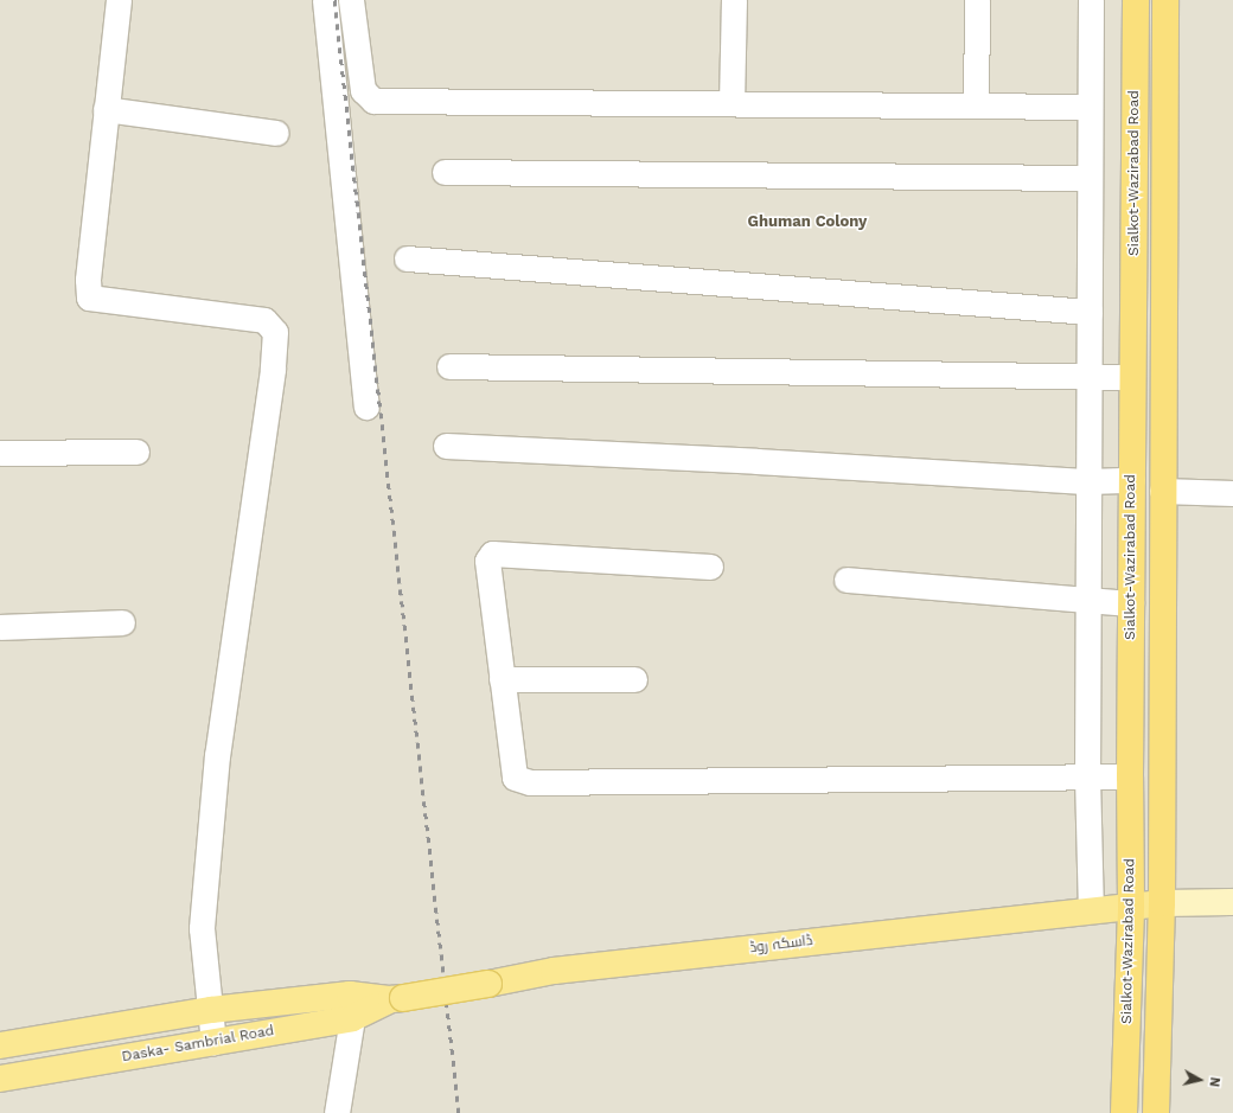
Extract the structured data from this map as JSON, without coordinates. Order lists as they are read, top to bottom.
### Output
{
  "streets": {
    "highway": ["Sialkot-Wazirabad Road"],
    "main road": ["ڈاسکہ روڈ", "Daska- Sambrial Road"]
  },
  "crossings": [
    ["Sialkot-Wazirabad Road", "ڈاسکہ روڈ"],
    ["ڈاسکہ روڈ", "Daska- Sambrial Road"]
  ],
  "districts": ["Ghuman Colony"],
  "north": "right"
}
